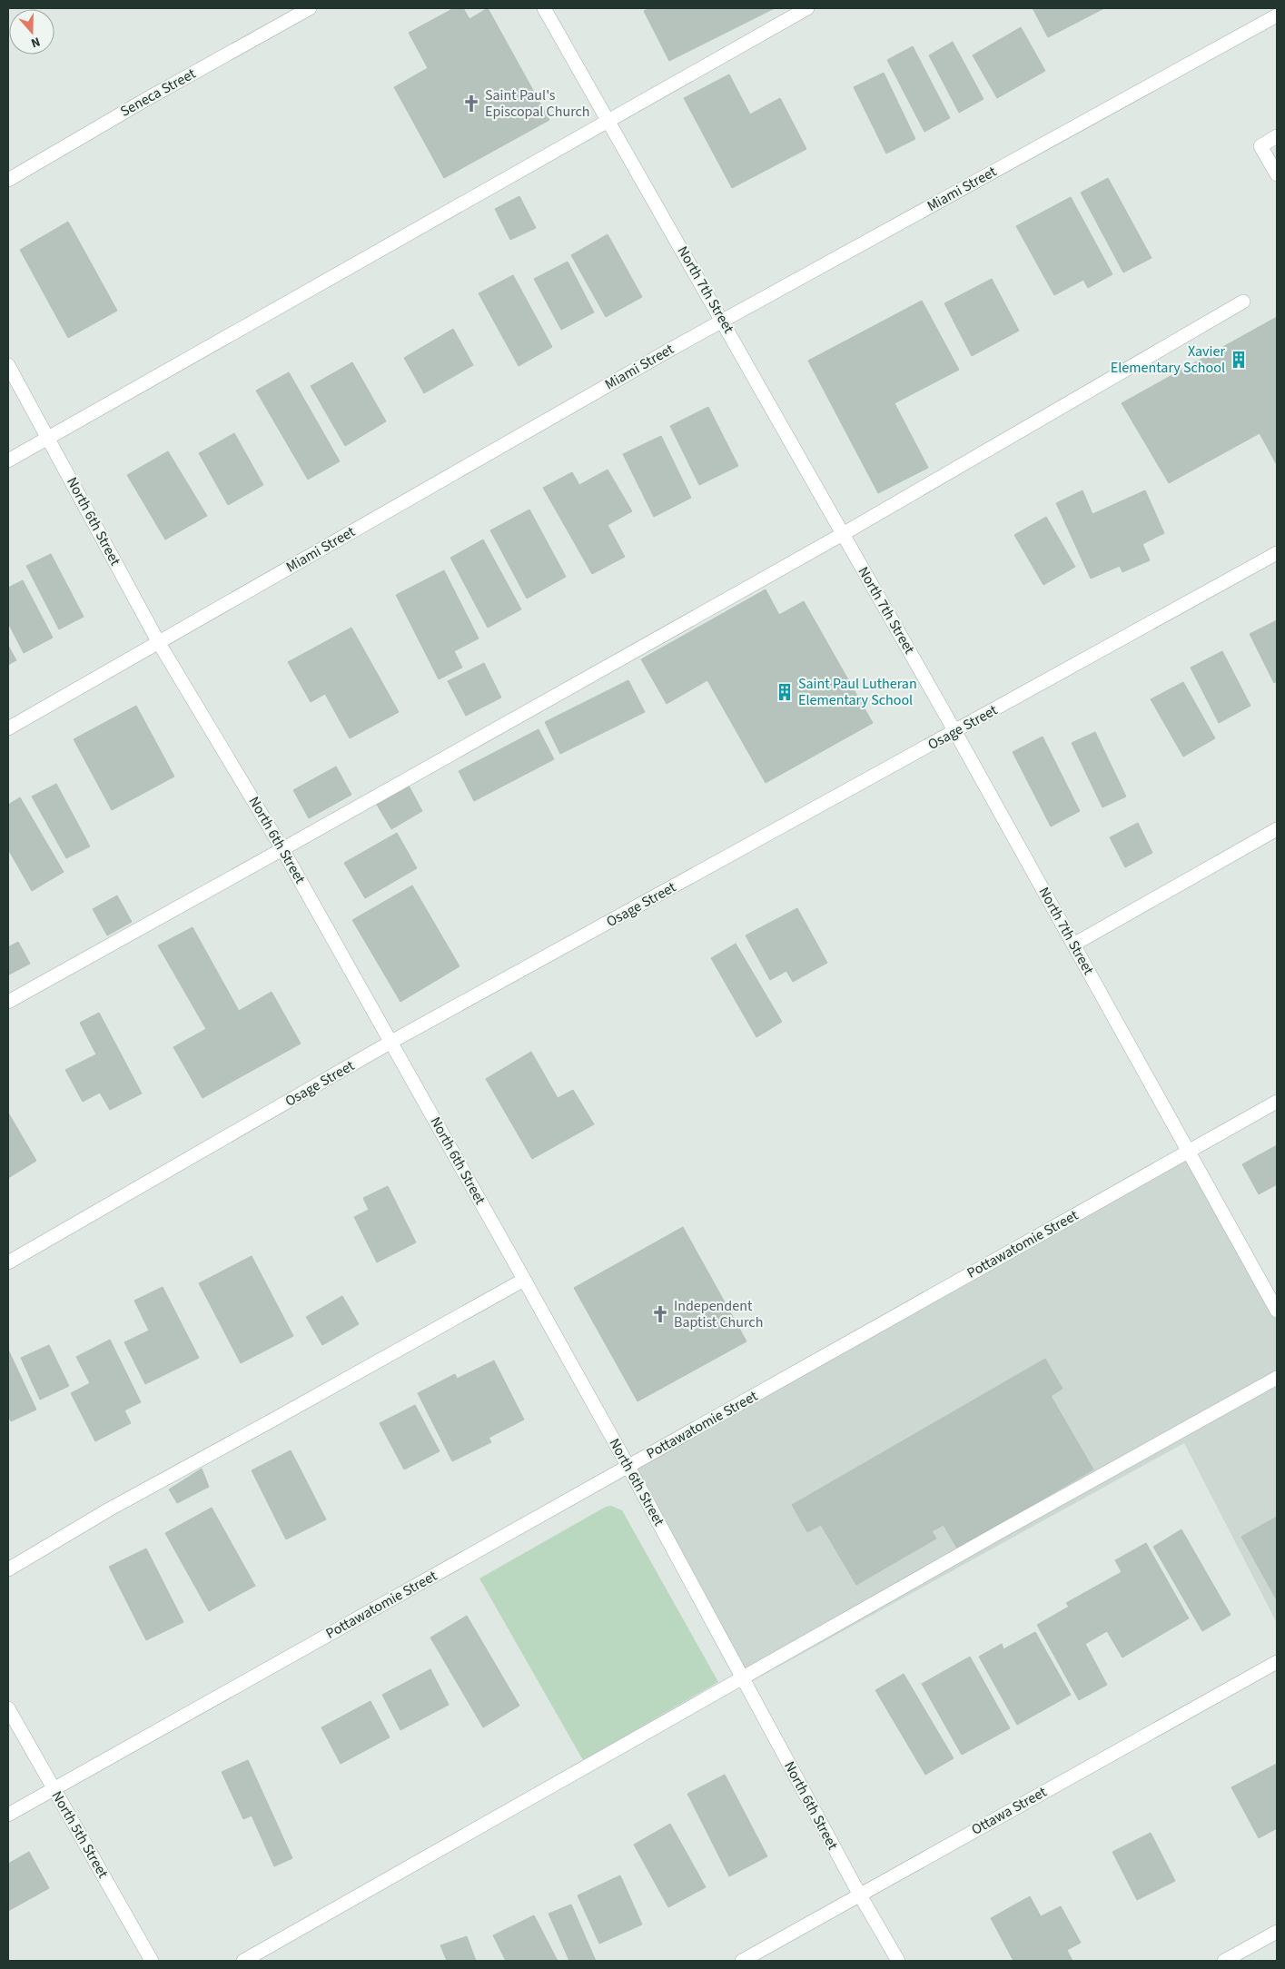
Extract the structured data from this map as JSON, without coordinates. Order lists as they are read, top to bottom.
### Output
{
  "streets": {
    "street": [
      "Seneca Street",
      "Miami Street",
      "North 7th Street",
      "North 6th Street",
      "Osage Street",
      "Pottawatomie Street",
      "Ottawa Street",
      "North 5th Street"
    ]
  },
  "crossings": [
    ["Miami Street", "North 7th Street"],
    ["Miami Street", "North 6th Street"],
    ["North 7th Street", "Osage Street"],
    ["North 7th Street", "Pottawatomie Street"],
    ["North 6th Street", "Osage Street"],
    ["North 6th Street", "Pottawatomie Street"],
    ["North 6th Street", "Ottawa Street"],
    ["Pottawatomie Street", "North 5th Street"]
  ],
  "places": {
    "church": ["Saint Paul's Episcopal Church", "Independent Baptist Church"],
    "building": ["Xavier Elementary School", "Saint Paul Lutheran Elementary School"]
  },
  "north": "bottom"
}
